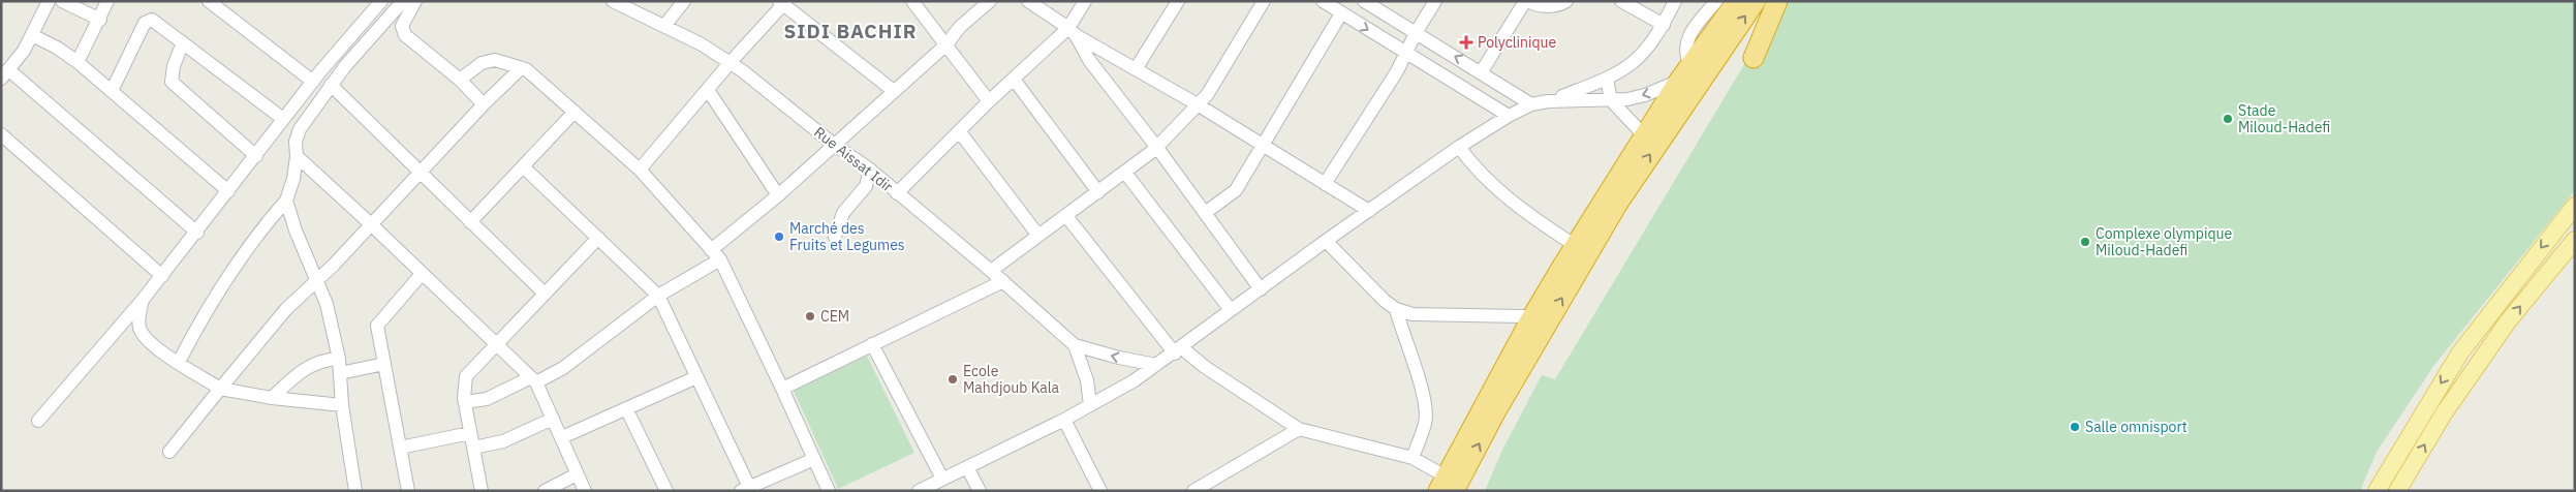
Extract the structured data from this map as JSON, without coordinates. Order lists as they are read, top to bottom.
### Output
{
  "streets": {
    "street": ["Rue Aissat Idir"]
  },
  "districts": ["SIDI BACHIR"],
  "places": {
    "health": ["Polyclinique"],
    "other": [
      "Stade Miloud-Hadefi",
      "Marché des Fruits et Legumes",
      "Complexe olympique Miloud-Hadefi",
      "CEM",
      "Ecole Mahdjoub Kala",
      "Salle omnisport"
    ]
  }
}
